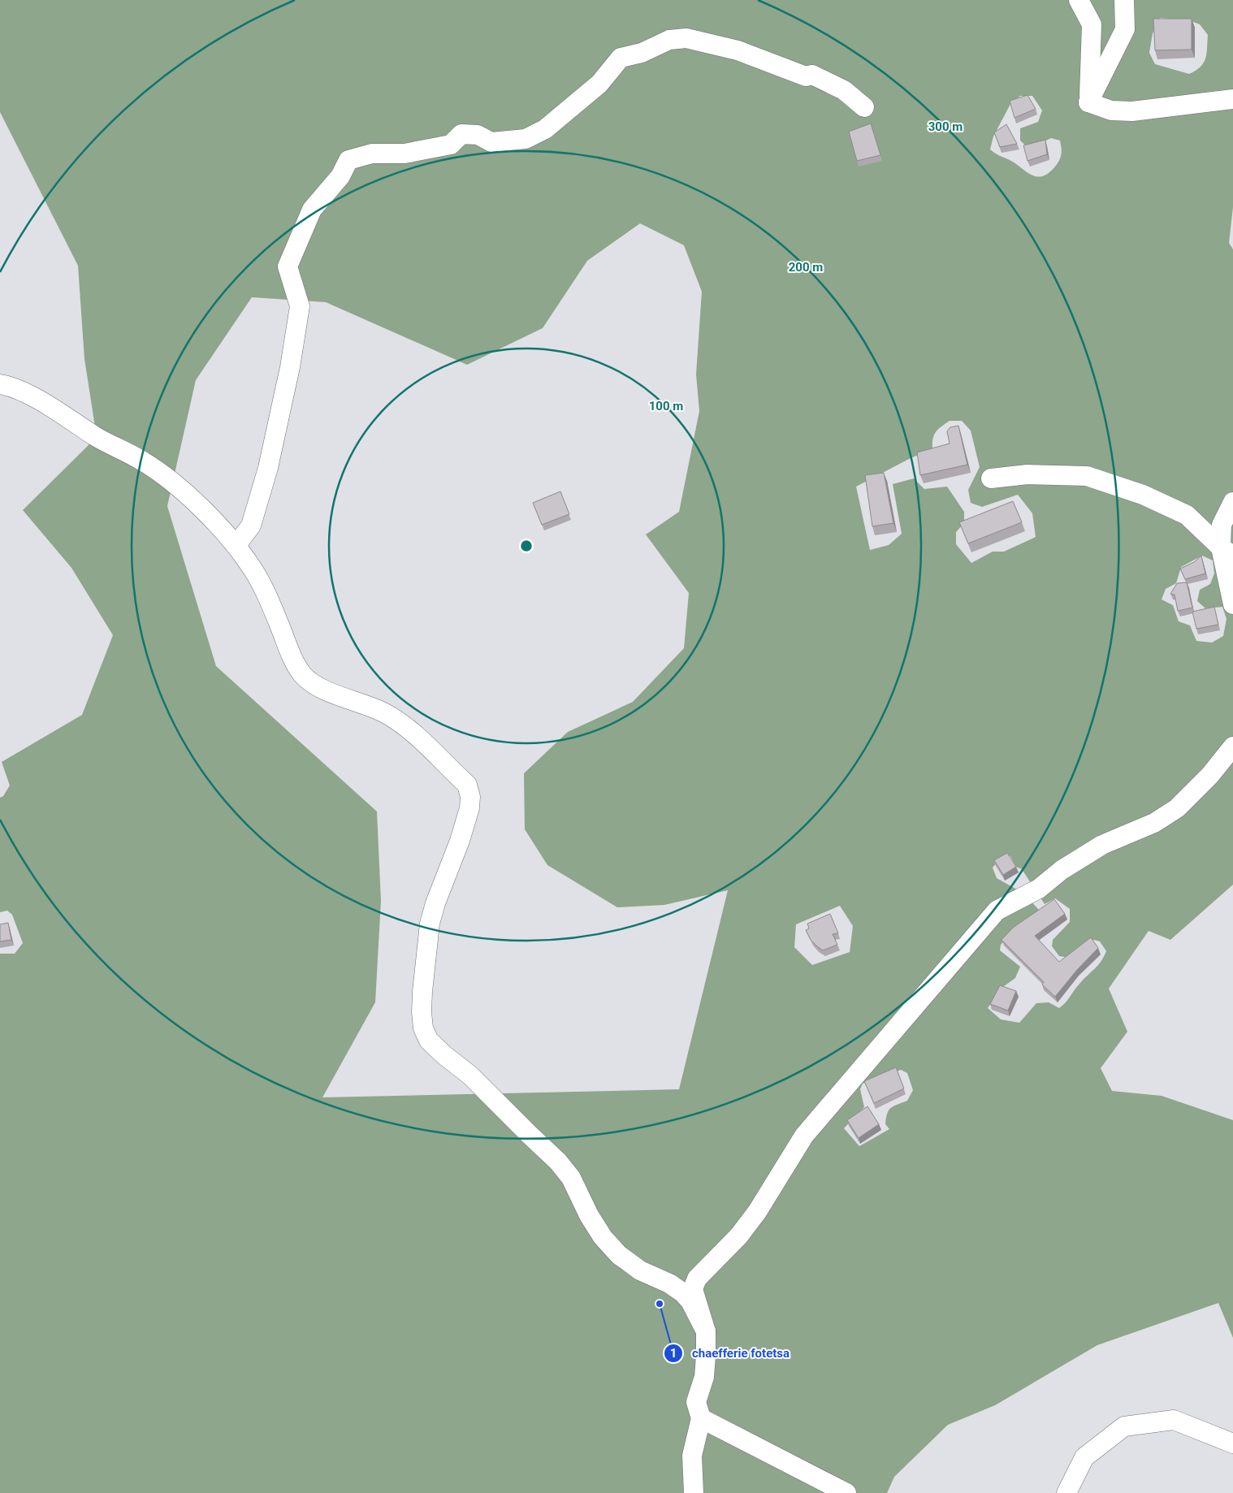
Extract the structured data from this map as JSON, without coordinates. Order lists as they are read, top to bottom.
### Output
{
  "places": ["chaefferie fotetsa"],
  "rings": ["300 m", "200 m", "100 m"]
}
